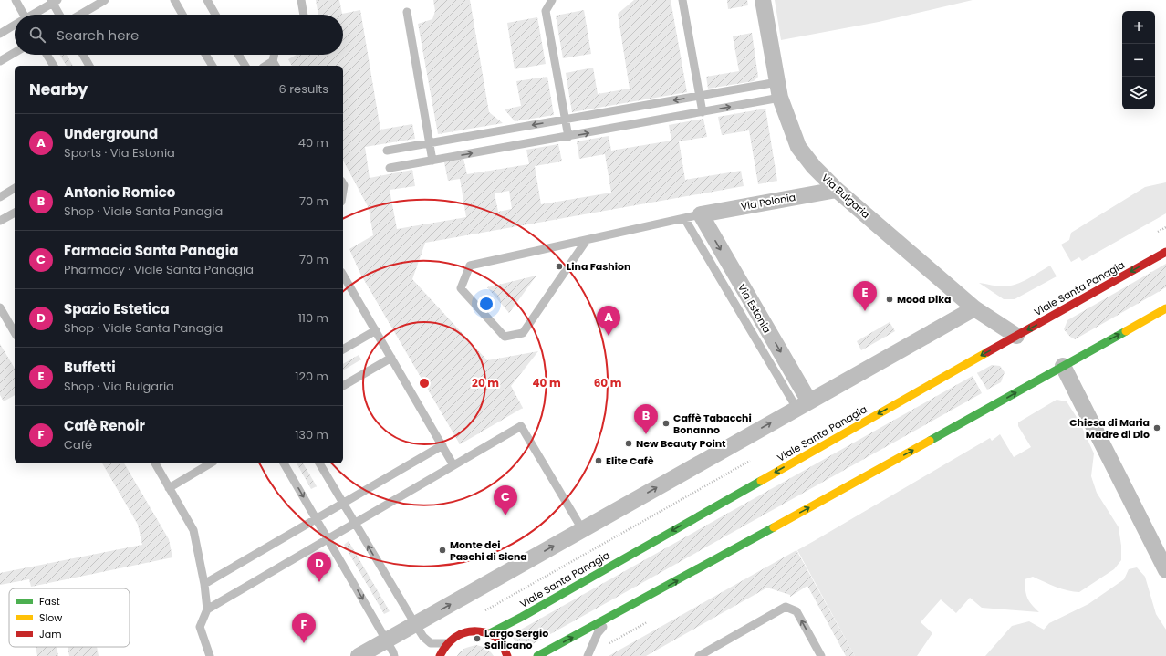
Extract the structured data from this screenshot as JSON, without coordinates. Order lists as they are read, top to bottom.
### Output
{
  "streets": {
    "main road": ["Viale Santa Panagia"],
    "street": ["Via Bulgaria", "Via Polonia", "Via Estonia"]
  },
  "crossings": [
    ["Via Bulgaria", "Via Polonia"],
    ["Via Bulgaria", "Viale Santa Panagia"],
    ["Via Polonia", "Via Estonia"]
  ],
  "one_way": ["Via Estonia"],
  "places": [
    "Lina Fashion",
    "Mood Dika",
    "Caffè Tabacchi Bonanno",
    "Chiesa di Maria Madre di Dio",
    "New Beauty Point",
    "Elite Cafè",
    "Monte dei Paschi di Siena",
    "Largo Sergio Sallicano"
  ],
  "legend": ["Fast", "Slow", "Jam"],
  "page": {
    "map_buttons": ["+", "−"],
    "search": "Search here",
    "heading": ["Nearby", "6 results"],
    "list": [
      {
        "mark": "A",
        "name": "Underground",
        "note": "Sports · Via Estonia",
        "value": "40 m"
      },
      {
        "mark": "B",
        "name": "Antonio Romico",
        "note": "Shop · Viale Santa Panagia",
        "value": "70 m"
      },
      {
        "mark": "C",
        "name": "Farmacia Santa Panagia",
        "note": "Pharmacy · Viale Santa Panagia",
        "value": "70 m"
      },
      {
        "mark": "D",
        "name": "Spazio Estetica",
        "note": "Shop · Viale Santa Panagia",
        "value": "110 m"
      },
      {
        "mark": "E",
        "name": "Buffetti",
        "note": "Shop · Via Bulgaria",
        "value": "120 m"
      },
      {
        "mark": "F",
        "name": "Cafè Renoir",
        "note": "Café",
        "value": "130 m"
      }
    ],
    "pins": [
      "E",
      "A",
      "B",
      "C",
      "D",
      "F"
    ]
  },
  "rings": ["20 m", "40 m", "60 m"]
}
